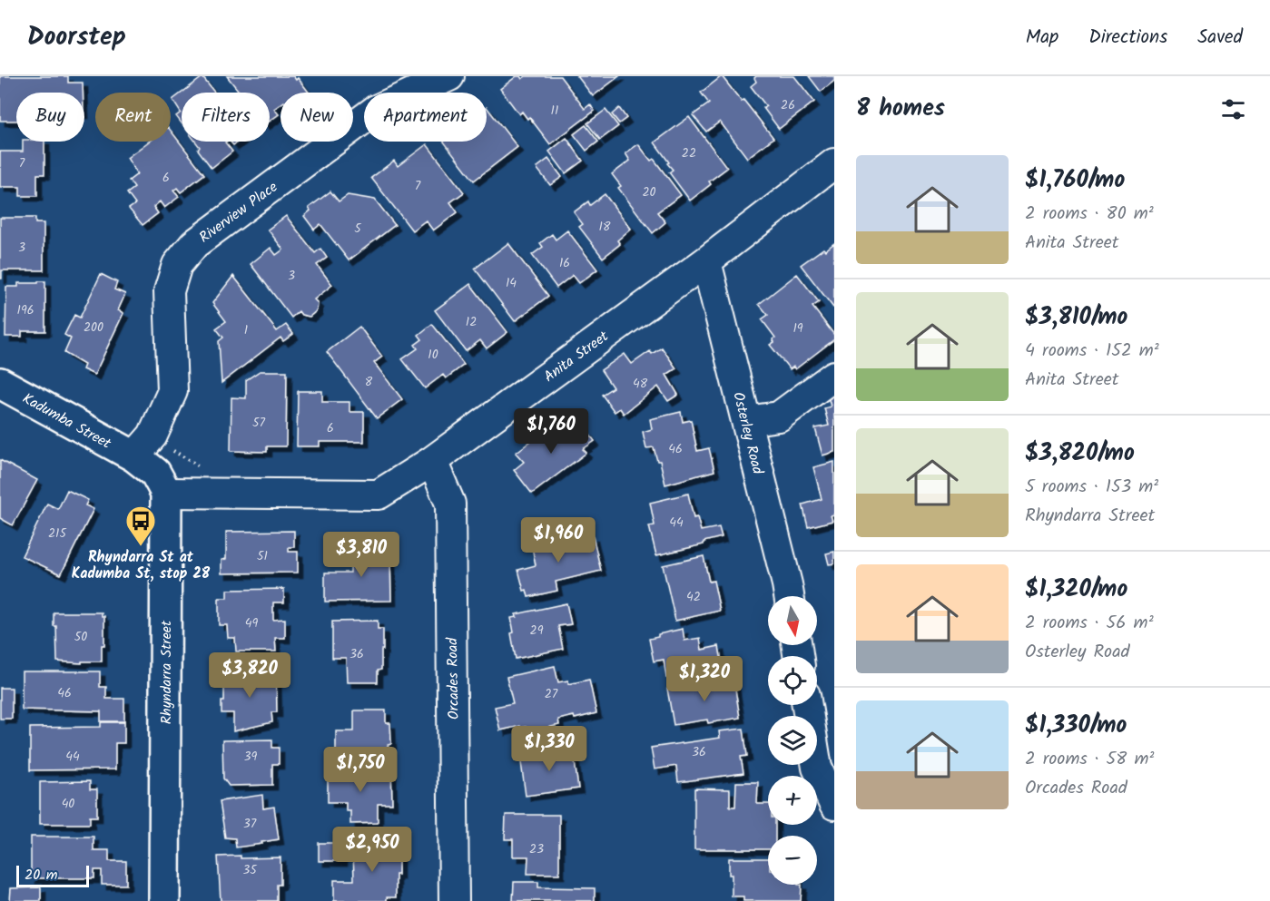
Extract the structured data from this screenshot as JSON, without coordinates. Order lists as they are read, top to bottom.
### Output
{
  "streets": {
    "street": [
      "Riverview Place",
      "Anita Street",
      "Kadumba Street",
      "Osterley Road",
      "Rhyndarra Street",
      "Orcades Road"
    ]
  },
  "crossings": [
    ["Riverview Place", "Kadumba Street"],
    ["Anita Street", "Osterley Road"],
    ["Anita Street", "Rhyndarra Street"],
    ["Anita Street", "Orcades Road"]
  ],
  "places": {
    "bus stop": ["Rhyndarra St at Kadumba St, stop 28"]
  },
  "house_numbers": [
    "26",
    "11",
    "22",
    "7",
    "6",
    "7",
    "20",
    "18",
    "5",
    "3",
    "16",
    "3",
    "14",
    "196",
    "12",
    "200",
    "19",
    "1",
    "10",
    "8",
    "48",
    "57",
    "6",
    "46",
    "44",
    "215",
    "51",
    "42",
    "49",
    "29",
    "50",
    "36",
    "46",
    "27",
    "36",
    "44",
    "39",
    "40",
    "37",
    "23",
    "35"
  ],
  "scale_bar": "20 m",
  "north": "bottom",
  "page": {
    "header": "Doorstep",
    "nav": ["Map", "Directions", "Saved"],
    "heading": "8 homes",
    "chip": [
      "Buy",
      "Rent",
      "Filters",
      "New",
      "Apartment"
    ],
    "list": [
      {
        "name": "$1,760/mo",
        "note": "2 rooms · 80 m² · Anita Street"
      },
      {
        "name": "$3,810/mo",
        "note": "4 rooms · 152 m² · Anita Street"
      },
      {
        "name": "$3,820/mo",
        "note": "5 rooms · 153 m² · Rhyndarra Street"
      },
      {
        "name": "$1,320/mo",
        "note": "2 rooms · 56 m² · Osterley Road"
      },
      {
        "name": "$1,330/mo",
        "note": "2 rooms · 58 m² · Orcades Road"
      }
    ],
    "price": [
      "$1,760",
      "$1,960",
      "$3,810",
      "$3,820",
      "$1,320",
      "$1,330",
      "$1,750",
      "$2,950"
    ],
    "map_buttons": ["+", "−"],
    "scale": "20 m"
  }
}
